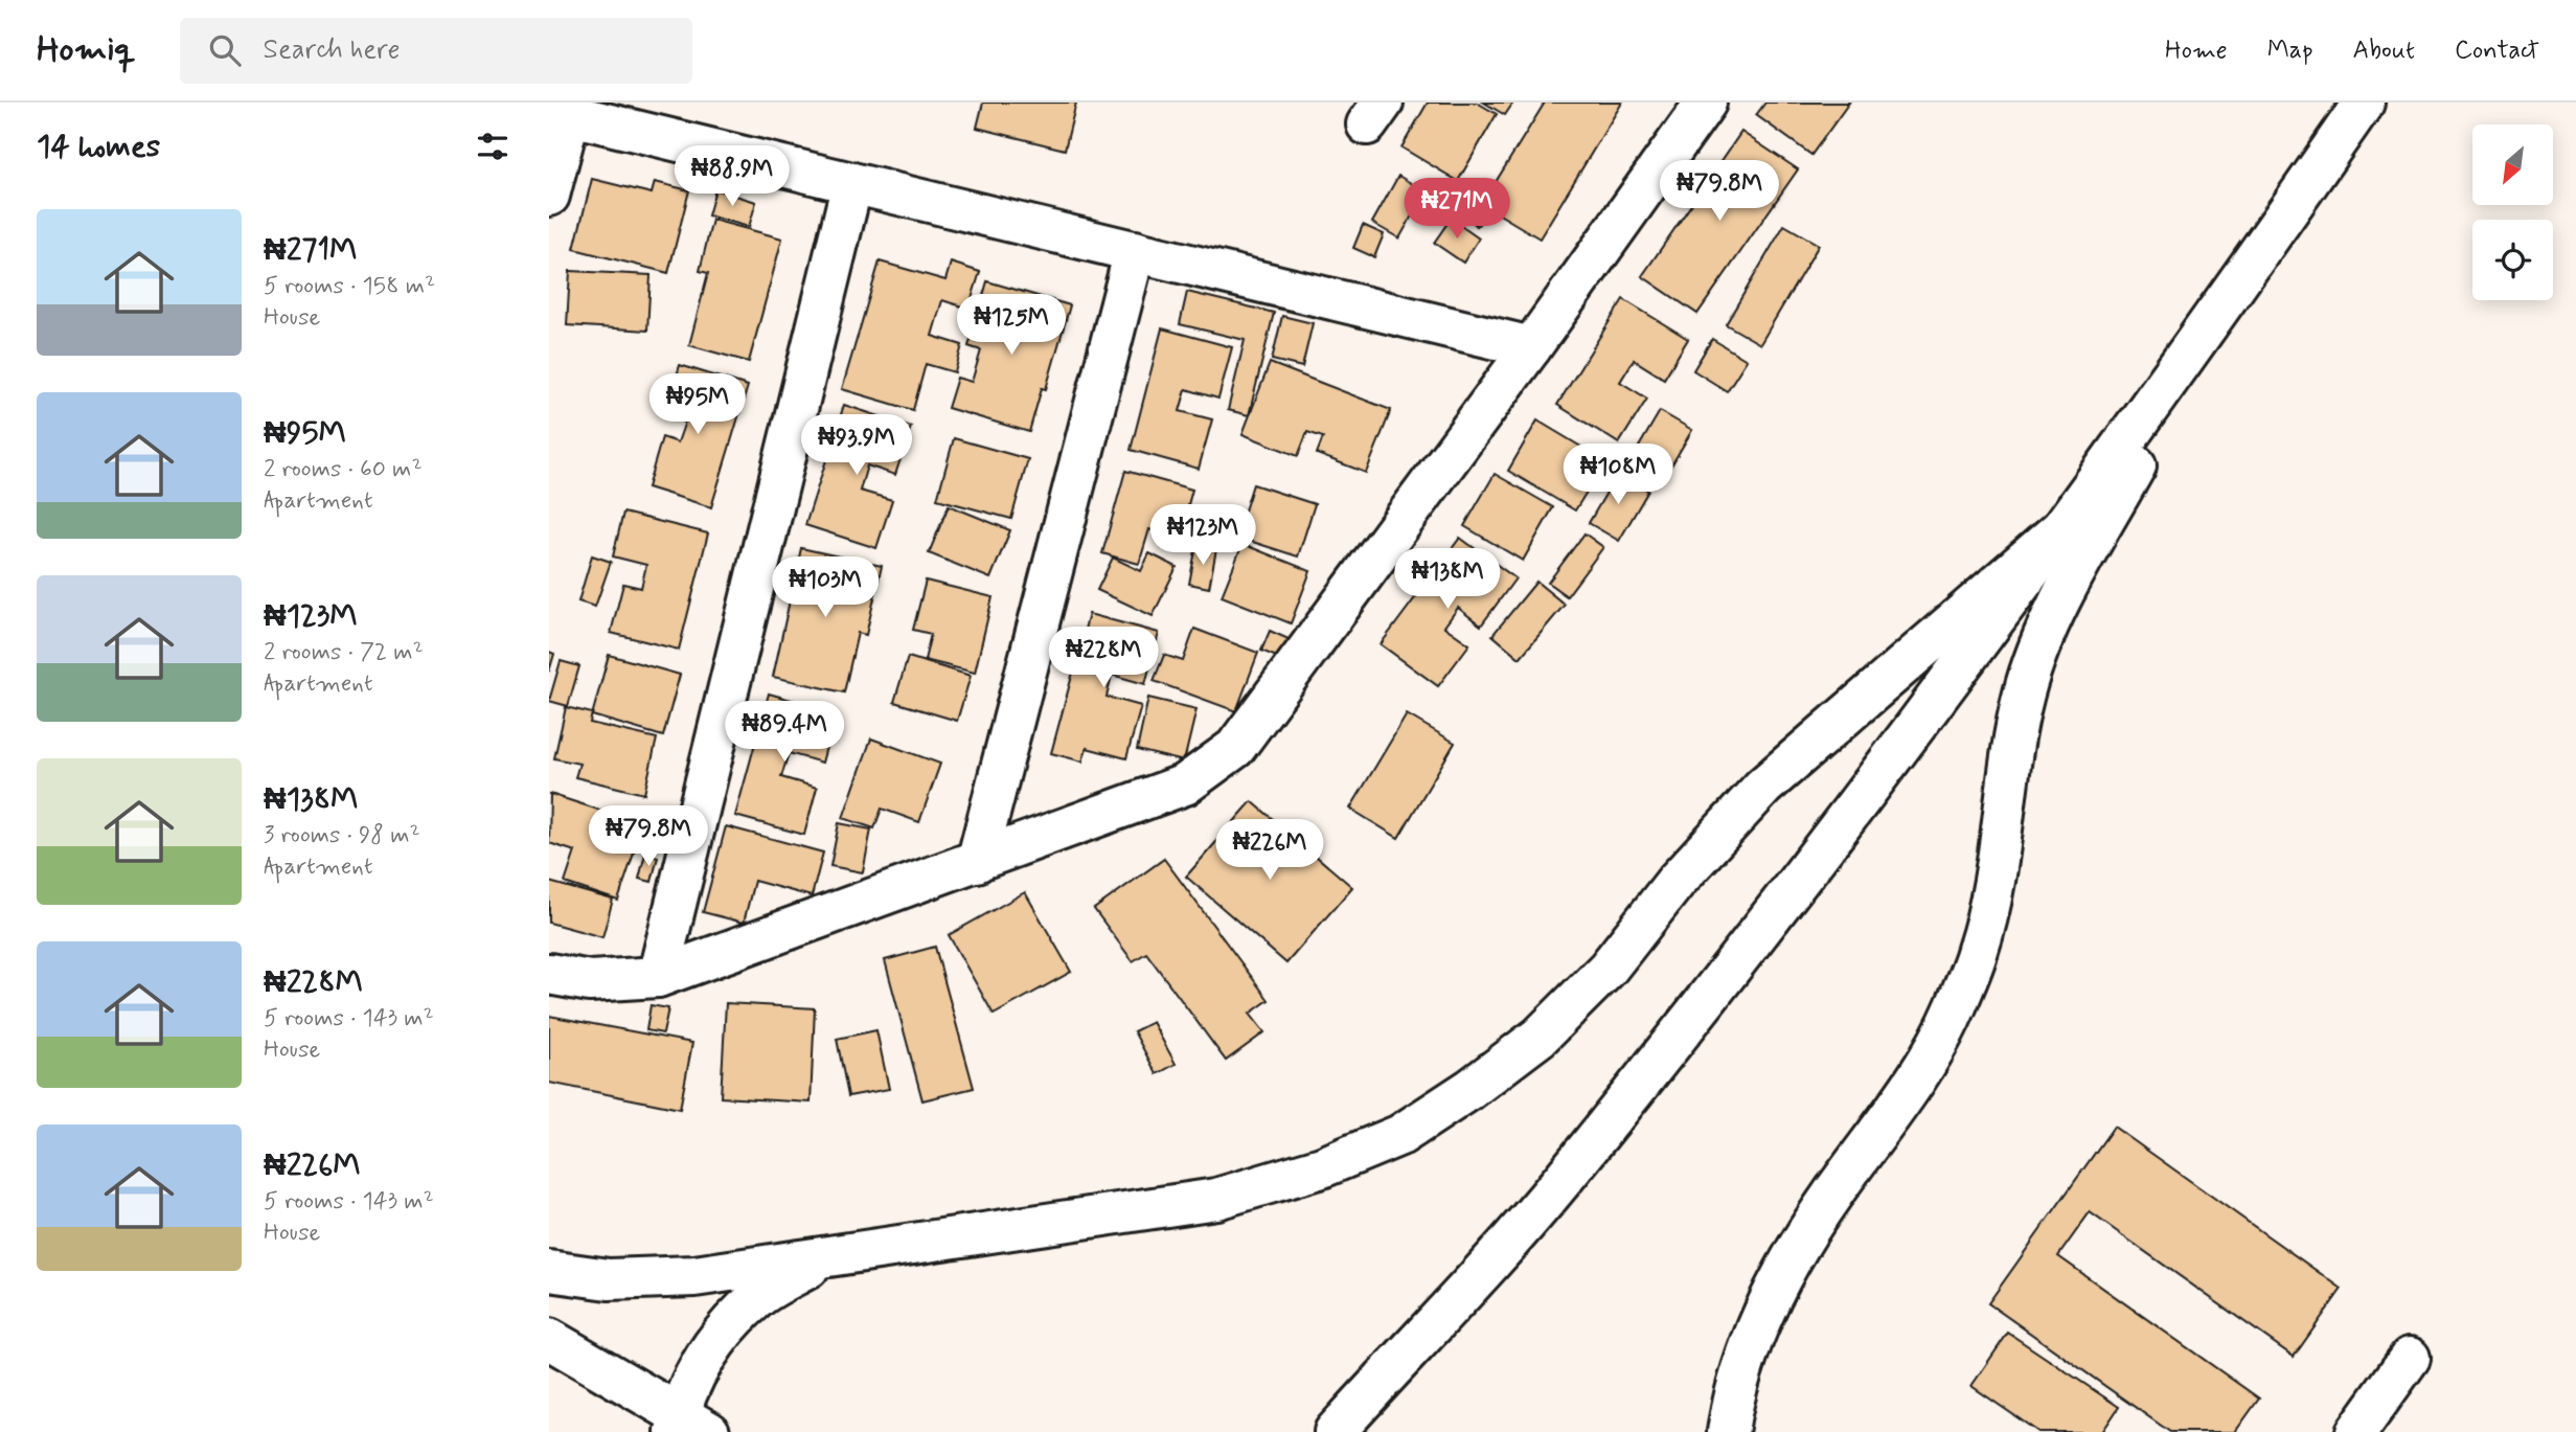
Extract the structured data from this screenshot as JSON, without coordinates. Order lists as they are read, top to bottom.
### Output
{
  "north": "bottom left",
  "page": {
    "header": "Homiq",
    "search": "Search here",
    "nav": [
      "Home",
      "Map",
      "About",
      "Contact"
    ],
    "heading": "14 homes",
    "price": [
      "₦88.9M",
      "₦79.8M",
      "₦271M",
      "₦125M",
      "₦95M",
      "₦93.9M",
      "₦108M",
      "₦123M",
      "₦138M",
      "₦103M",
      "₦228M",
      "₦89.4M",
      "₦79.8M",
      "₦226M"
    ],
    "list": [
      {
        "name": "₦271M",
        "note": "5 rooms · 158 m² · House"
      },
      {
        "name": "₦95M",
        "note": "2 rooms · 60 m² · Apartment"
      },
      {
        "name": "₦123M",
        "note": "2 rooms · 72 m² · Apartment"
      },
      {
        "name": "₦138M",
        "note": "3 rooms · 98 m² · Apartment"
      },
      {
        "name": "₦228M",
        "note": "5 rooms · 143 m² · House"
      },
      {
        "name": "₦226M",
        "note": "5 rooms · 143 m² · House"
      }
    ]
  }
}
